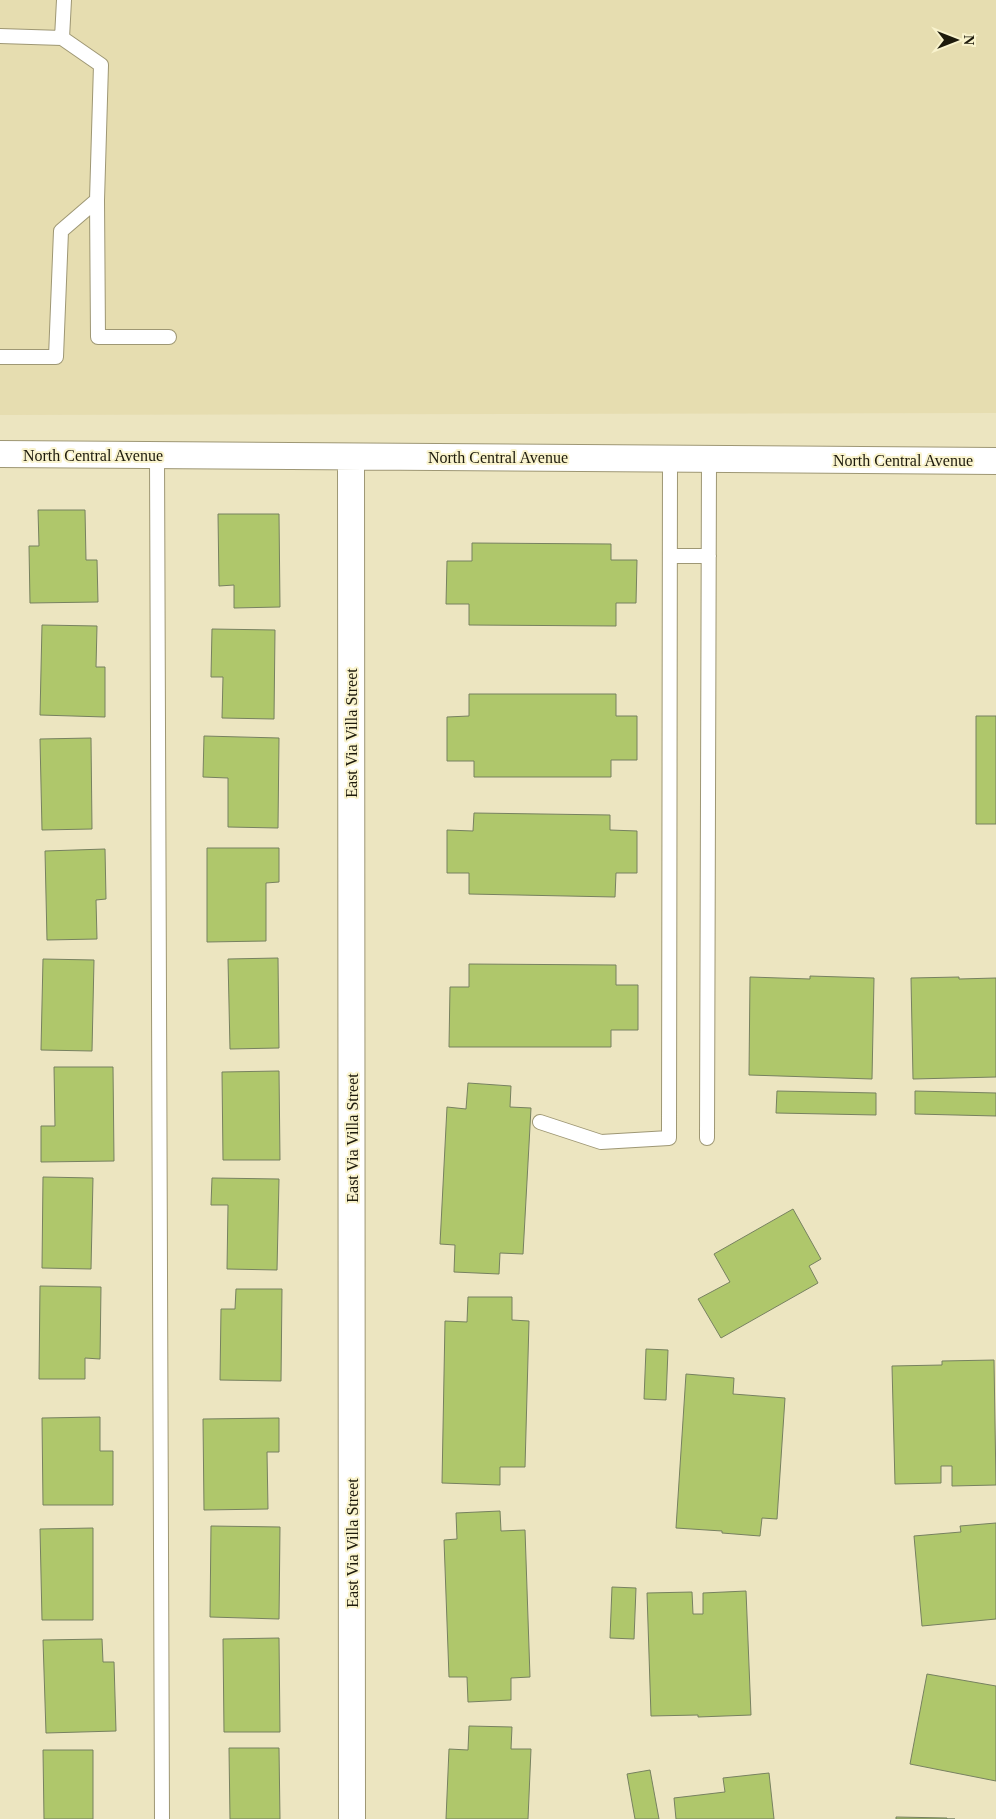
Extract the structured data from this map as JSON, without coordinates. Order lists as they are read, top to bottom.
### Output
{
  "streets": {
    "street": ["North Central Avenue", "East Via Villa Street"]
  },
  "crossings": [
    ["North Central Avenue", "East Via Villa Street"]
  ],
  "north": "right"
}
